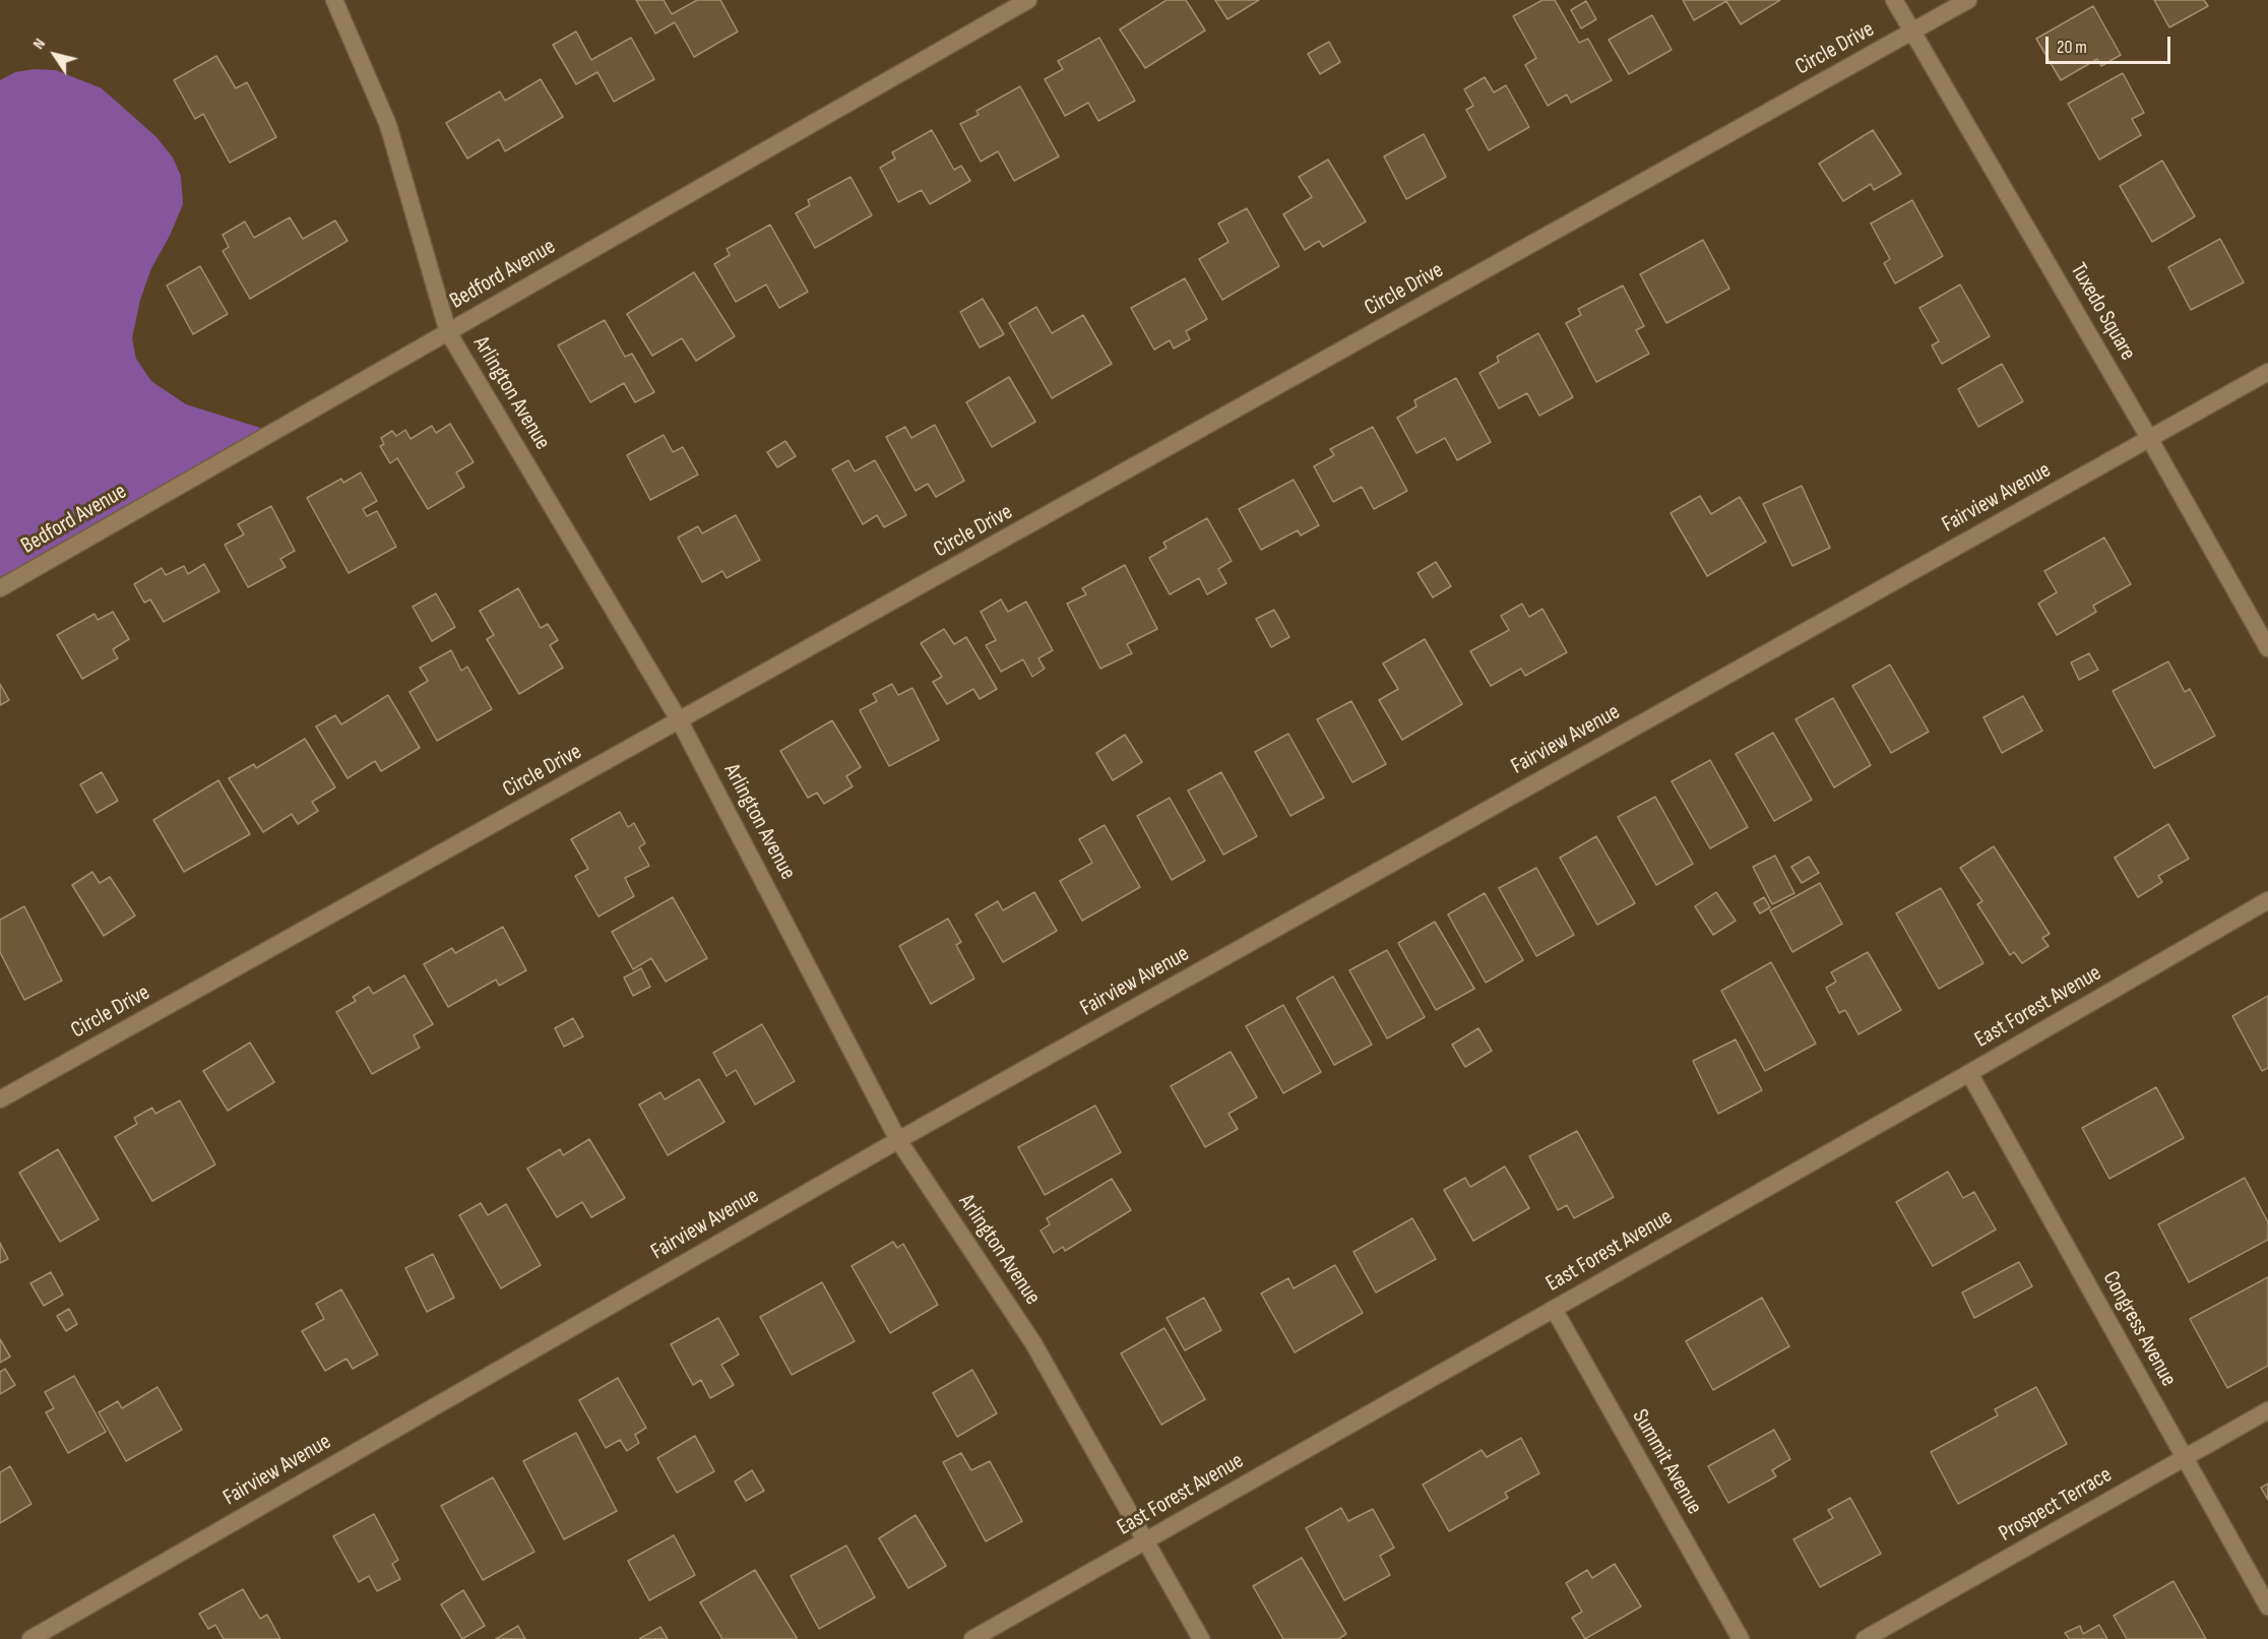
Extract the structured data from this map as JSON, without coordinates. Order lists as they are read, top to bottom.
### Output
{
  "streets": {
    "street": [
      "Circle Drive",
      "Bedford Avenue",
      "Tuxedo Square",
      "Arlington Avenue",
      "Fairview Avenue",
      "East Forest Avenue",
      "Congress Avenue",
      "Summit Avenue",
      "Prospect Terrace"
    ]
  },
  "crossings": [
    ["Circle Drive", "Tuxedo Square"],
    ["Circle Drive", "Arlington Avenue"],
    ["Bedford Avenue", "Arlington Avenue"],
    ["Tuxedo Square", "Fairview Avenue"],
    ["Arlington Avenue", "Fairview Avenue"],
    ["Arlington Avenue", "East Forest Avenue"],
    ["East Forest Avenue", "Congress Avenue"],
    ["East Forest Avenue", "Summit Avenue"],
    ["Congress Avenue", "Prospect Terrace"]
  ],
  "scale_bar": "20 m",
  "north": "top left"
}
